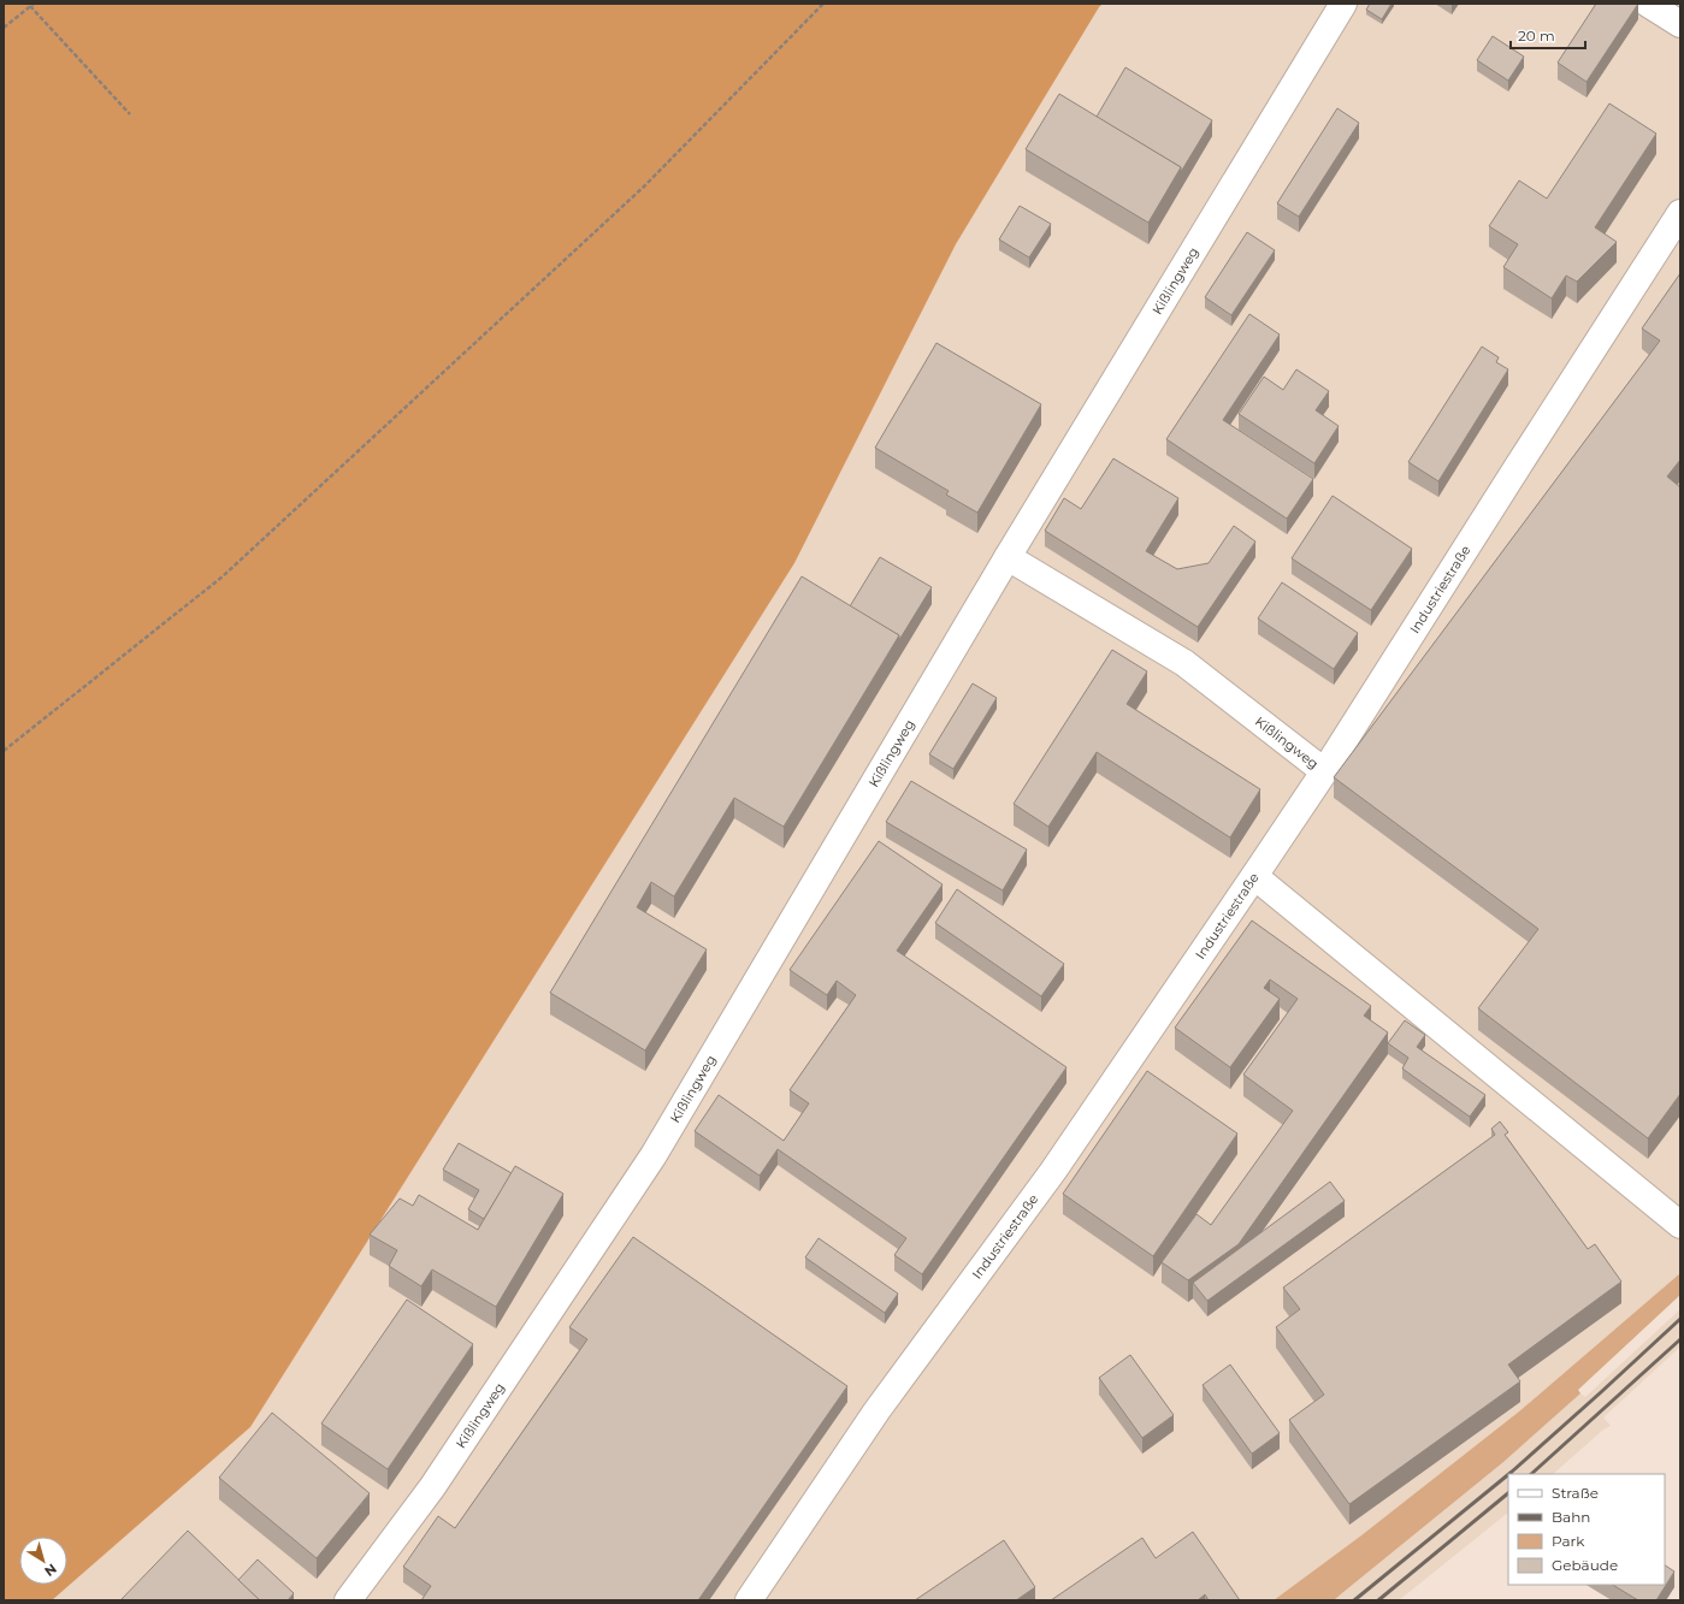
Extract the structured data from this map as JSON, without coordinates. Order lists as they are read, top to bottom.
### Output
{
  "streets": {
    "street": ["Kißlingweg", "Industriestraße"]
  },
  "crossings": [
    ["Kißlingweg", "Industriestraße"]
  ],
  "legend": [
    "Straße",
    "Bahn",
    "Park",
    "Gebäude"
  ],
  "scale_bar": "20 m",
  "north": "bottom right"
}
